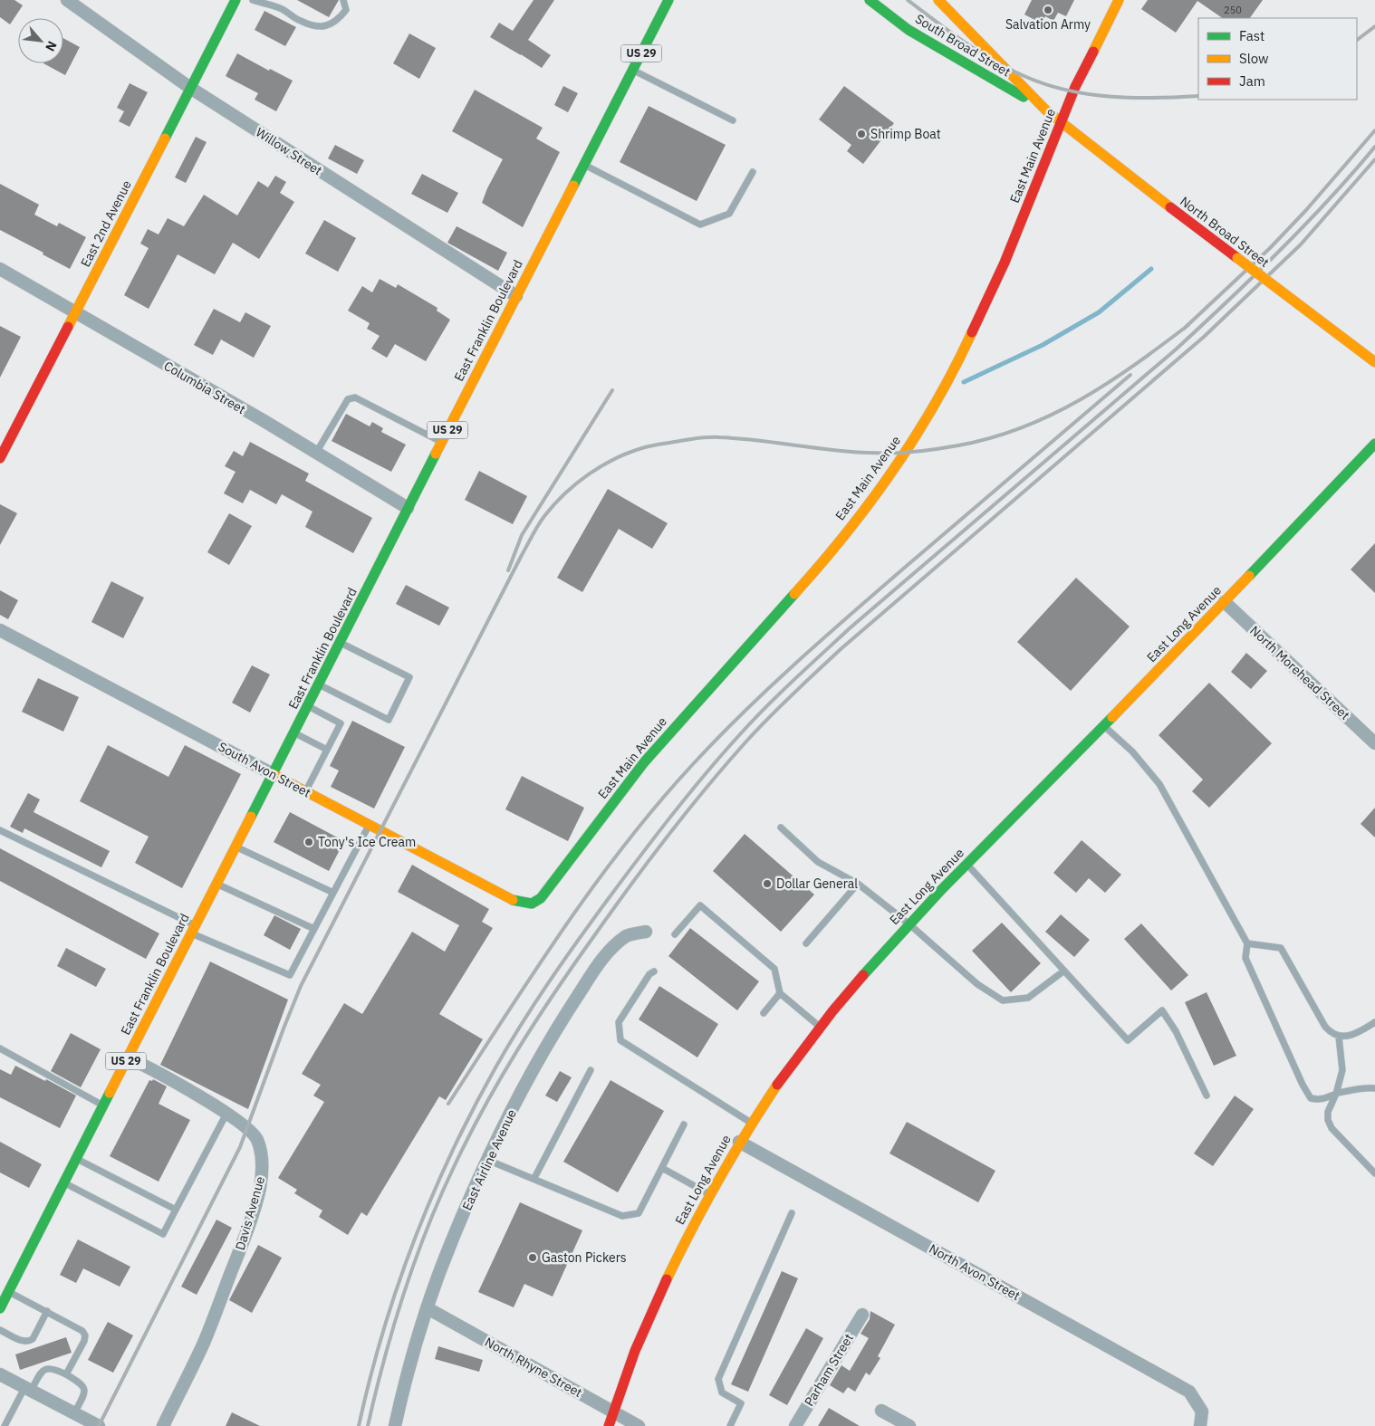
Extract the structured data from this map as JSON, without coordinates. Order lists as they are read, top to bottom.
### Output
{
  "streets": {
    "main road": [
      "South Broad Street",
      "US 29",
      "East Main Avenue",
      "East 2nd Avenue",
      "North Broad Street",
      "East Franklin Boulevard",
      "East Long Avenue",
      "South Avon Street"
    ],
    "street": [
      "Willow Street",
      "Columbia Street",
      "North Morehead Street",
      "East Airline Avenue",
      "Davis Avenue",
      "North Avon Street",
      "North Rhyne Street",
      "Parham Street"
    ]
  },
  "crossings": [
    ["South Broad Street", "East Main Avenue"],
    ["South Broad Street", "North Broad Street"],
    ["Willow Street", "East 2nd Avenue"],
    ["Willow Street", "East Franklin Boulevard"],
    ["East Main Avenue", "North Broad Street"],
    ["East Main Avenue", "South Avon Street"],
    ["East 2nd Avenue", "Columbia Street"],
    ["East Franklin Boulevard", "Columbia Street"],
    ["East Franklin Boulevard", "South Avon Street"],
    ["East Franklin Boulevard", "Davis Avenue"],
    ["East Long Avenue", "North Morehead Street"],
    ["East Long Avenue", "North Avon Street"],
    ["East Long Avenue", "North Rhyne Street"],
    ["East Airline Avenue", "North Rhyne Street"]
  ],
  "places": [
    "Salvation Army",
    "Shrimp Boat",
    "Tony's Ice Cream",
    "Dollar General",
    "Gaston Pickers"
  ],
  "house_numbers": ["250"],
  "legend": ["Fast", "Slow", "Jam"],
  "north": "bottom right"
}
